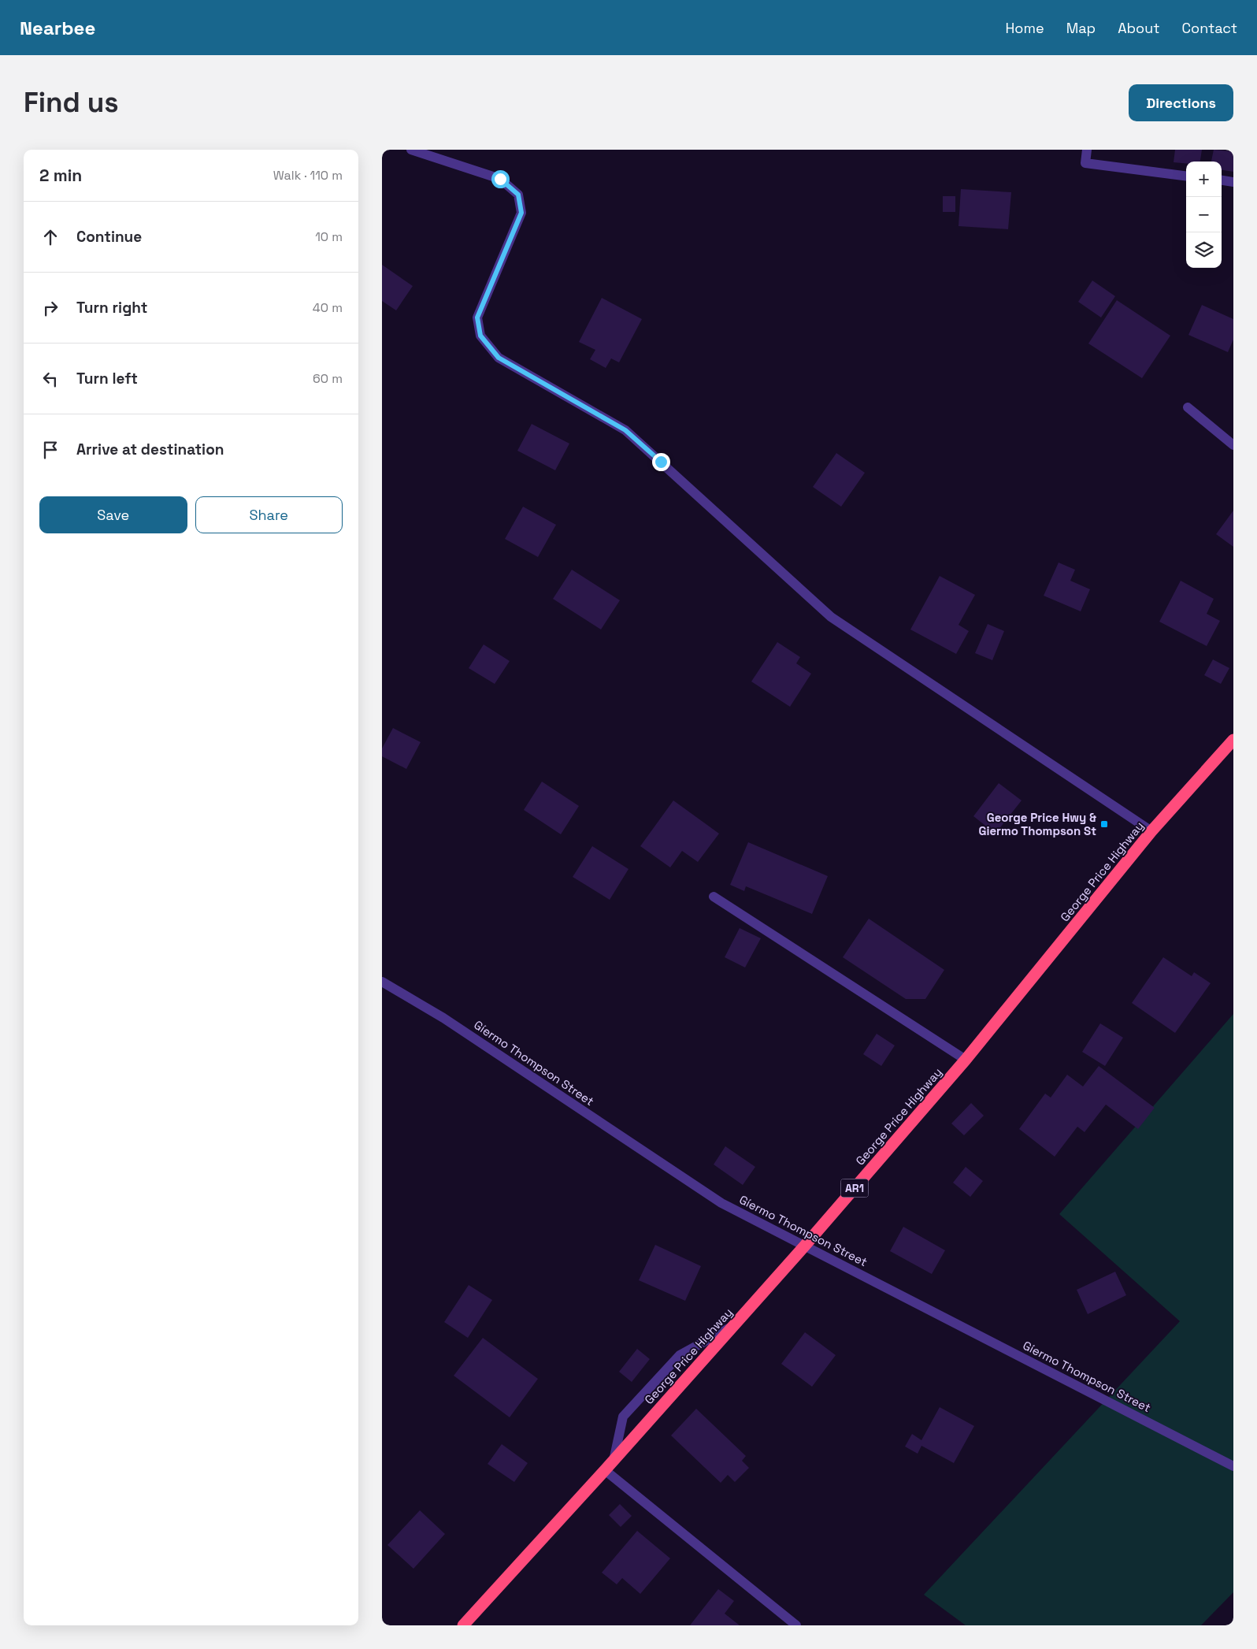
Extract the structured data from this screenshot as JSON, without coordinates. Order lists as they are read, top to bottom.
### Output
{
  "streets": {
    "highway": ["George Price Highway", "AR1"],
    "street": ["Gíermo Thompson Street"]
  },
  "crossings": [
    ["George Price Highway", "Gíermo Thompson Street"]
  ],
  "places": {
    "transit": ["George Price Hwy & Giermo Thompson St"]
  },
  "page": {
    "header": "Nearbee",
    "nav": [
      "Home",
      "Map",
      "About",
      "Contact"
    ],
    "buttons": [
      "Directions",
      ["Save", "Share"]
    ],
    "title": "Find us",
    "heading": ["2 min", "Walk · 110 m"],
    "map_buttons": ["+", "−"],
    "list": [
      ["Continue", "10 m"],
      ["Turn right", "40 m"],
      ["Turn left", "60 m"],
      "Arrive at destination"
    ]
  }
}
